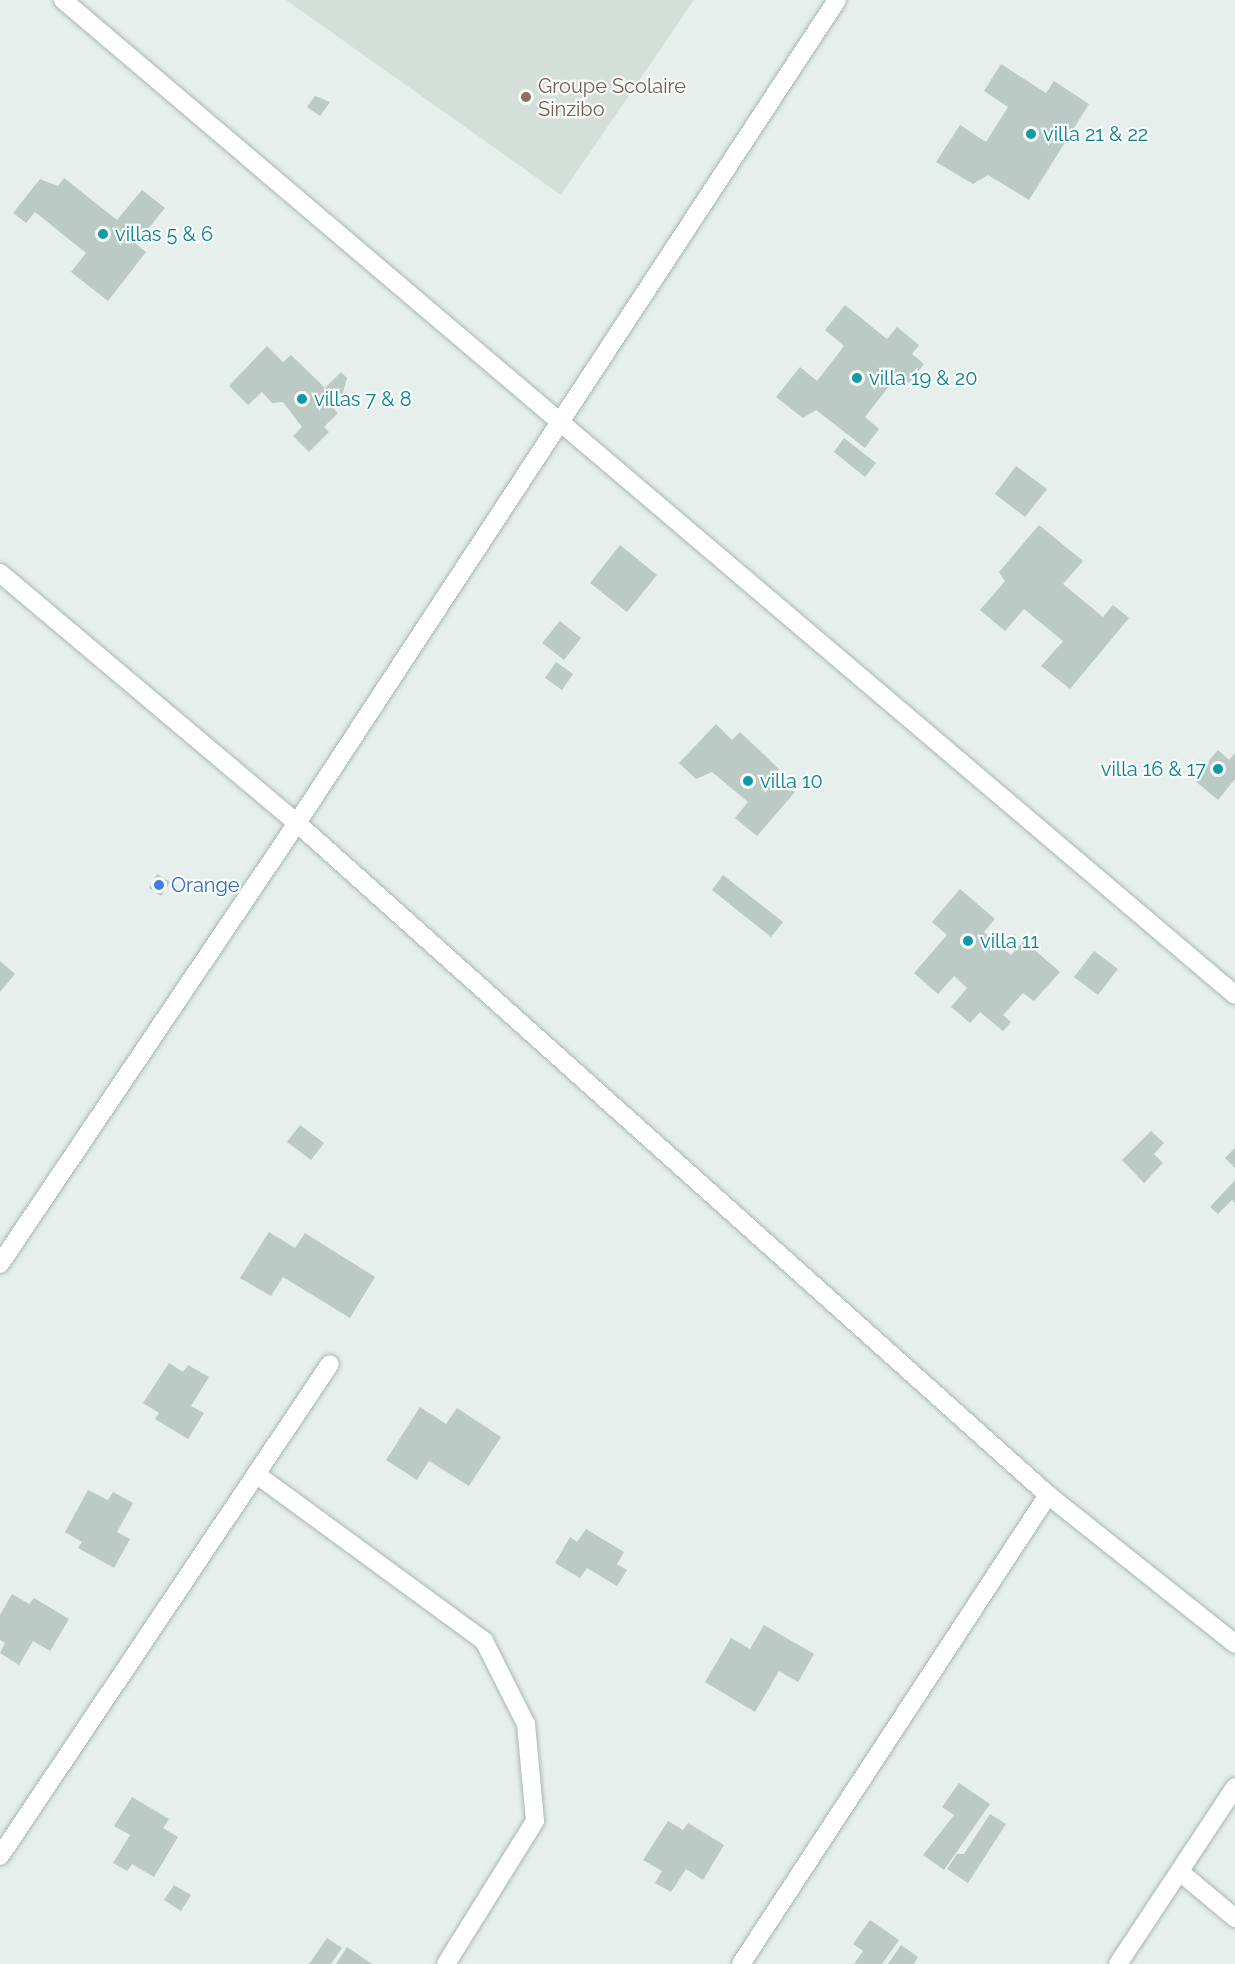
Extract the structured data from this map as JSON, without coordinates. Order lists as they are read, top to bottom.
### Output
{
  "places": [
    "Groupe Scolaire Sinzibo",
    "villa 21 & 22",
    "villas 5 & 6",
    "villa 19 & 20",
    "villas 7 & 8",
    "villa 16 & 17",
    "villa 10",
    "Orange",
    "villa 11"
  ]
}
